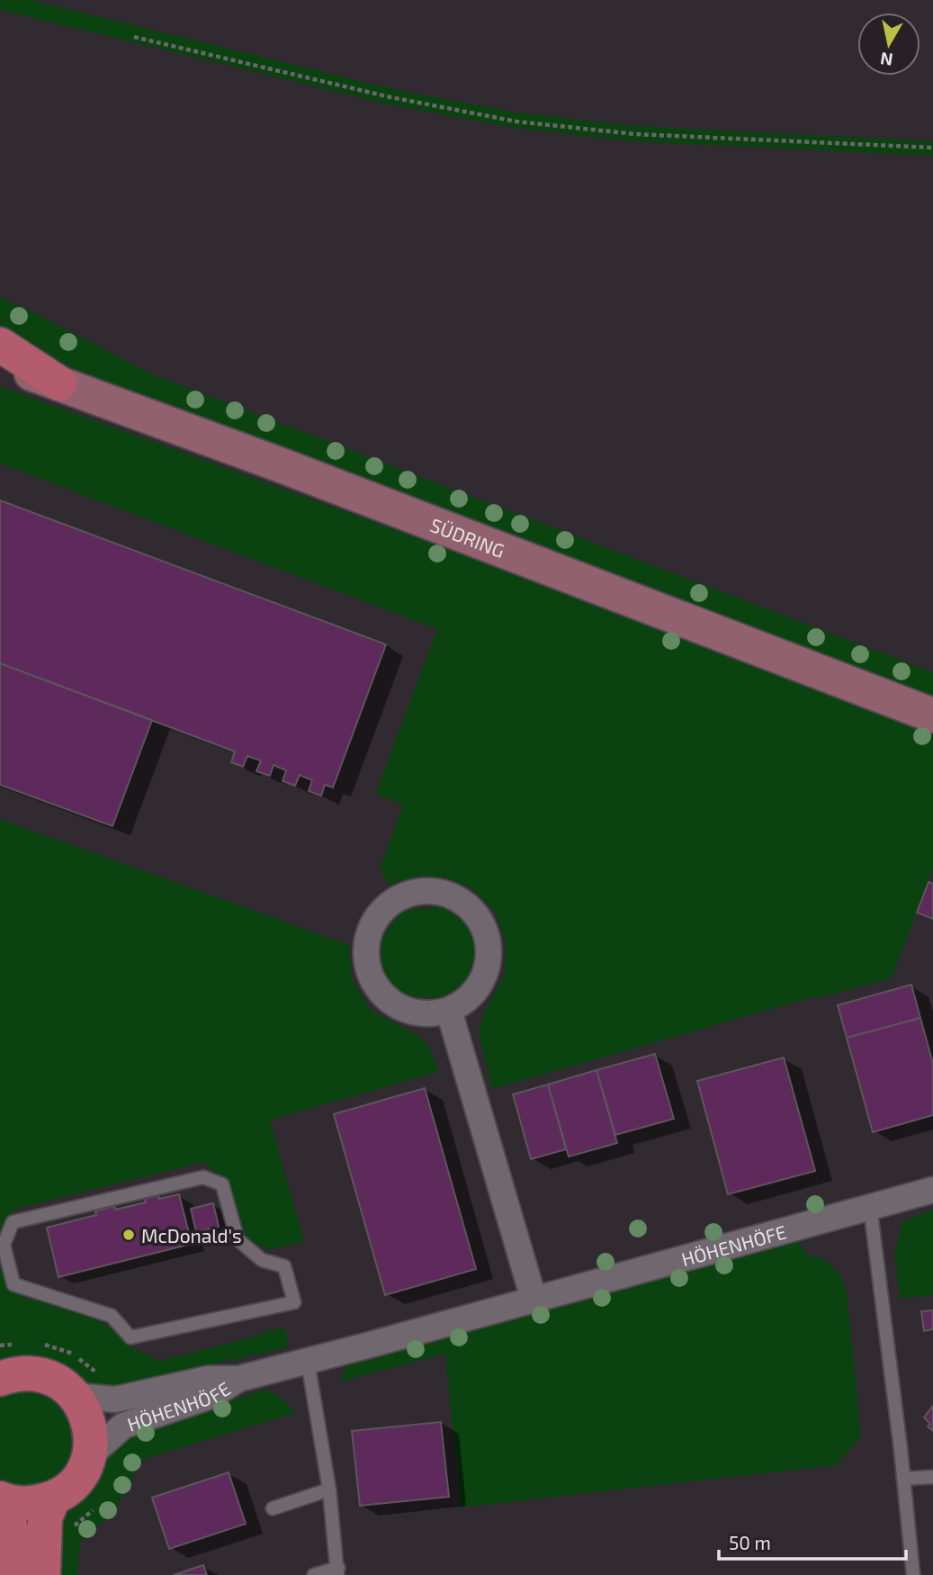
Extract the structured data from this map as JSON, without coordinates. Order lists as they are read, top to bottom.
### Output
{
  "streets": {
    "main road": ["SÜDRING"],
    "street": ["HÖHENHÖFE"]
  },
  "places": ["McDonald's"],
  "scale_bar": "50 m",
  "north": "bottom"
}
